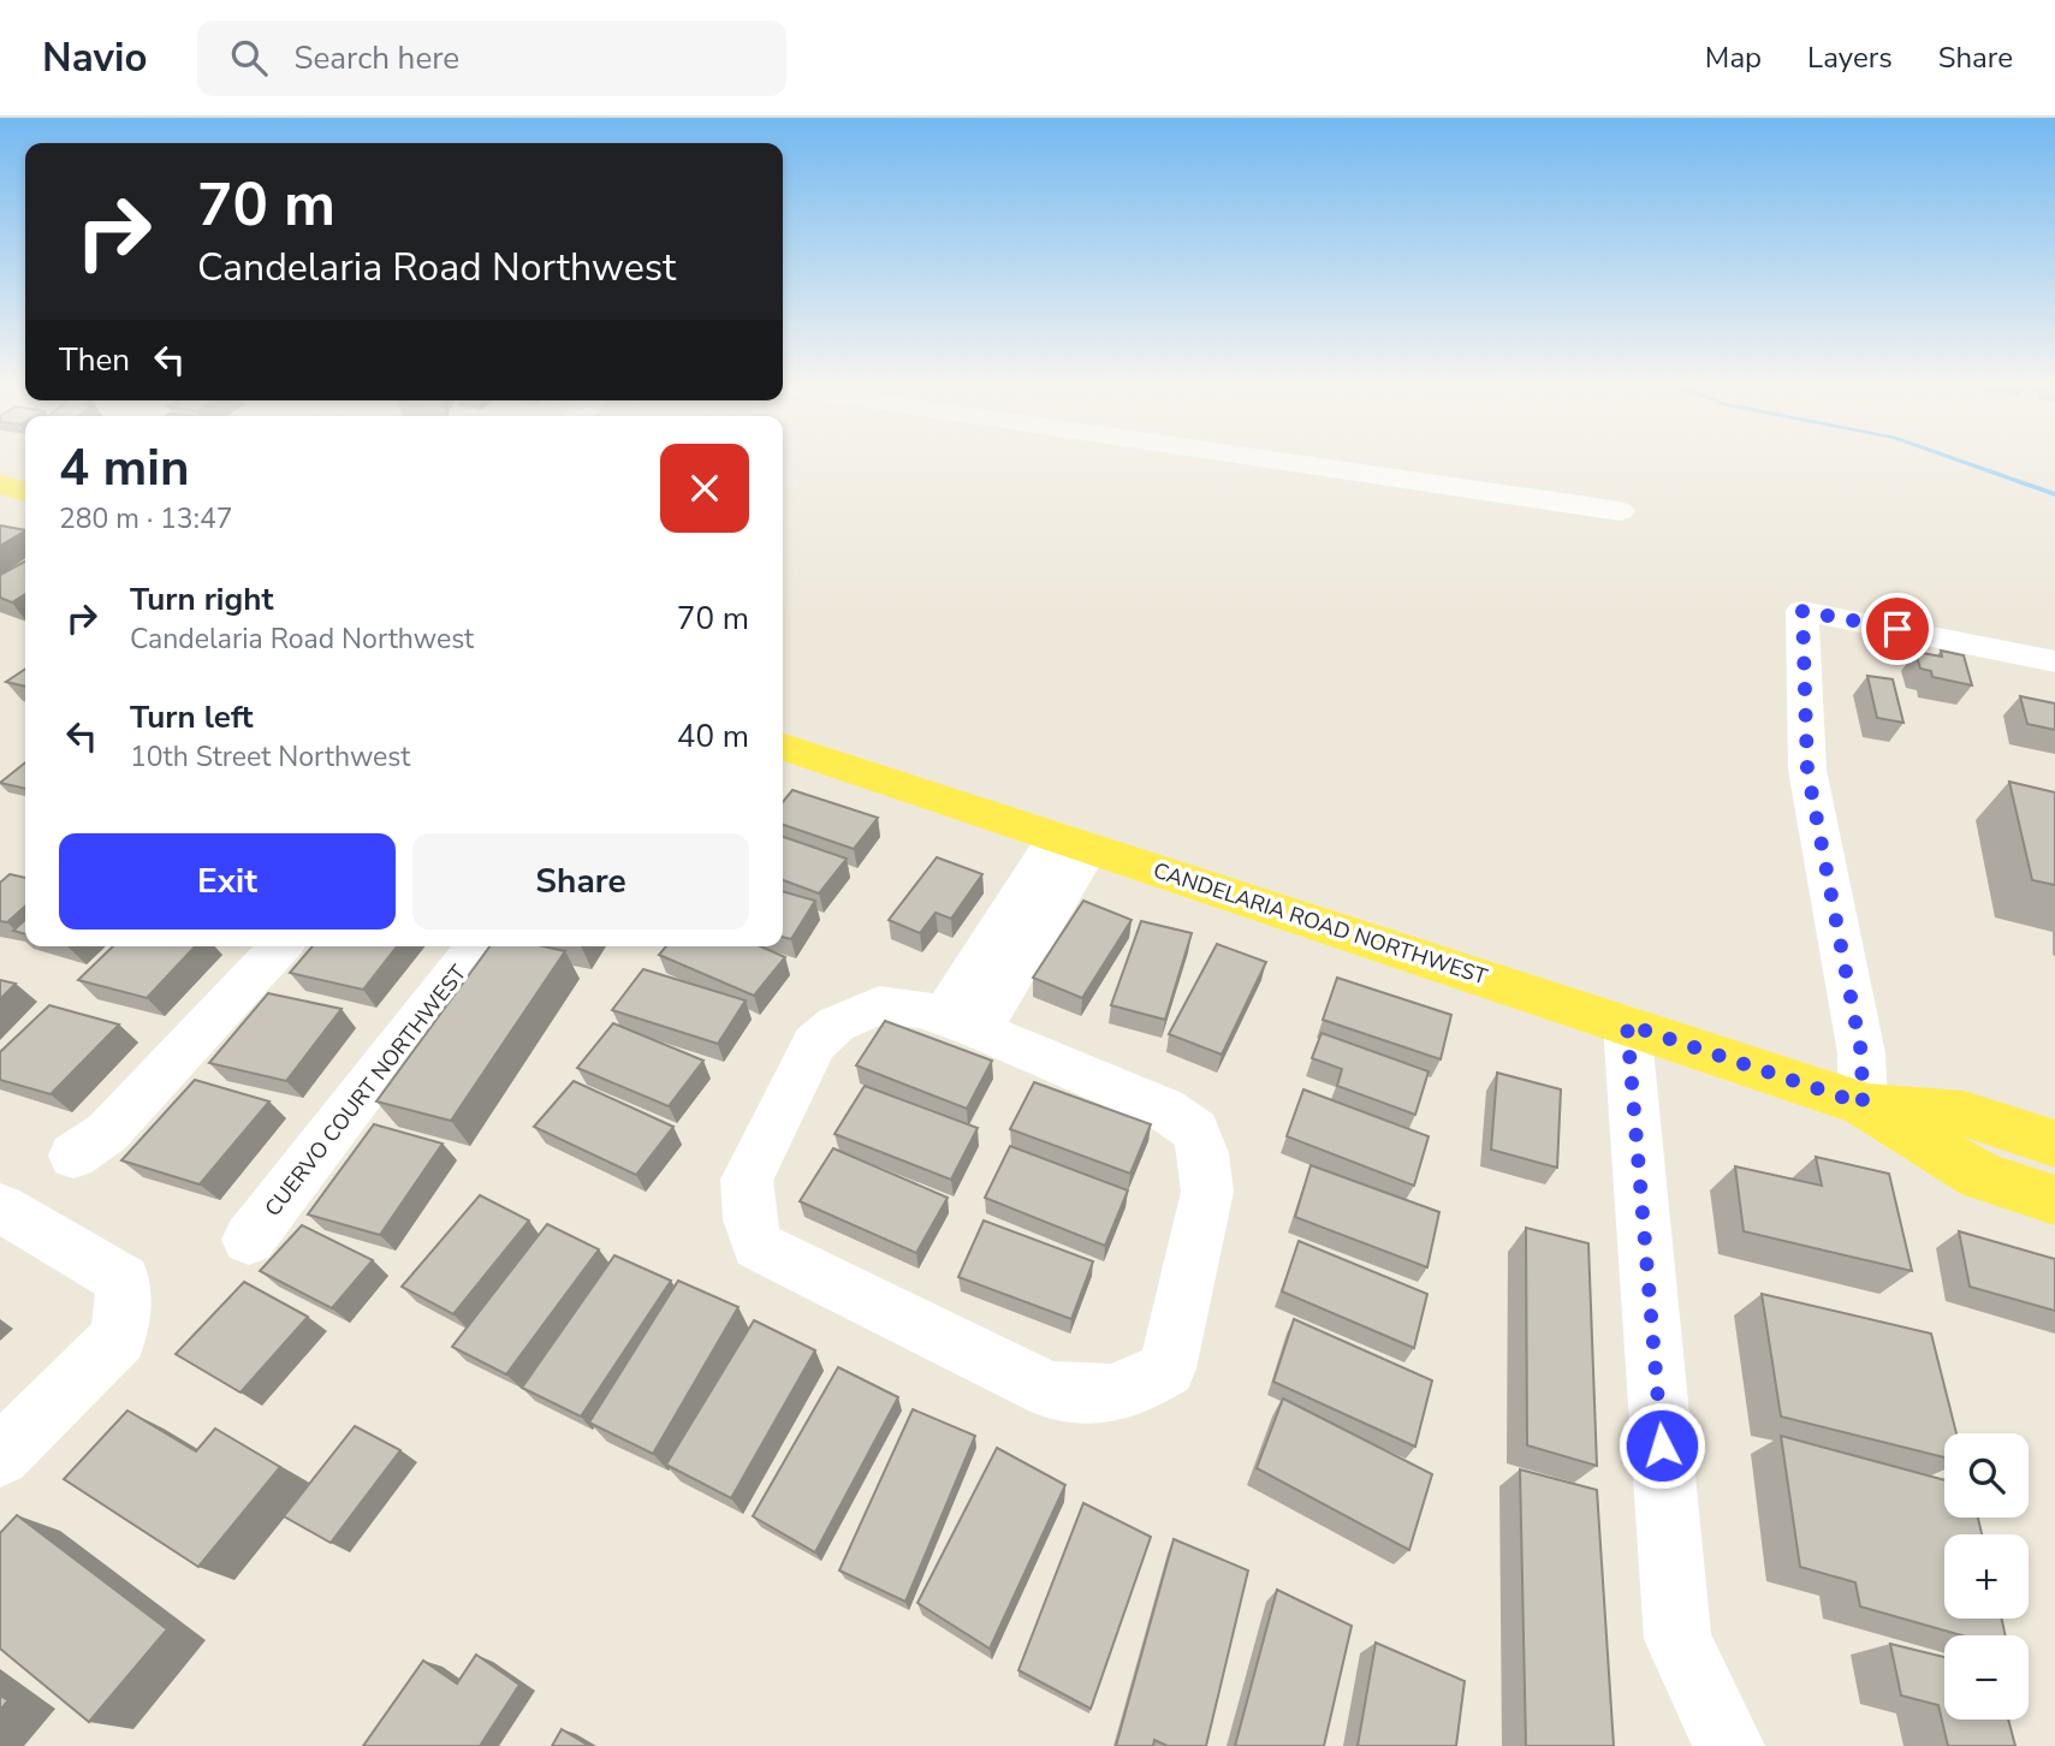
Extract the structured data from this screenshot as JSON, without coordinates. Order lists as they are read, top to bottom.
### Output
{
  "streets": {
    "main road": ["CANDELARIA ROAD NORTHWEST"],
    "street": ["CUERVO COURT NORTHWEST"]
  },
  "page": {
    "header": "Navio",
    "search": "Search here",
    "nav": ["Map", "Layers", "Share"],
    "turn": ["70 m", "Candelaria Road Northwest"],
    "then": "Then",
    "heading": ["4 min", "280 m · 13:47"],
    "list": [
      {
        "name": "Turn right",
        "note": "Candelaria Road Northwest",
        "value": "70 m"
      },
      {
        "name": "Turn left",
        "note": "10th Street Northwest",
        "value": "40 m"
      }
    ],
    "buttons": ["Exit", "Share"],
    "map_buttons": ["+", "−"]
  }
}
